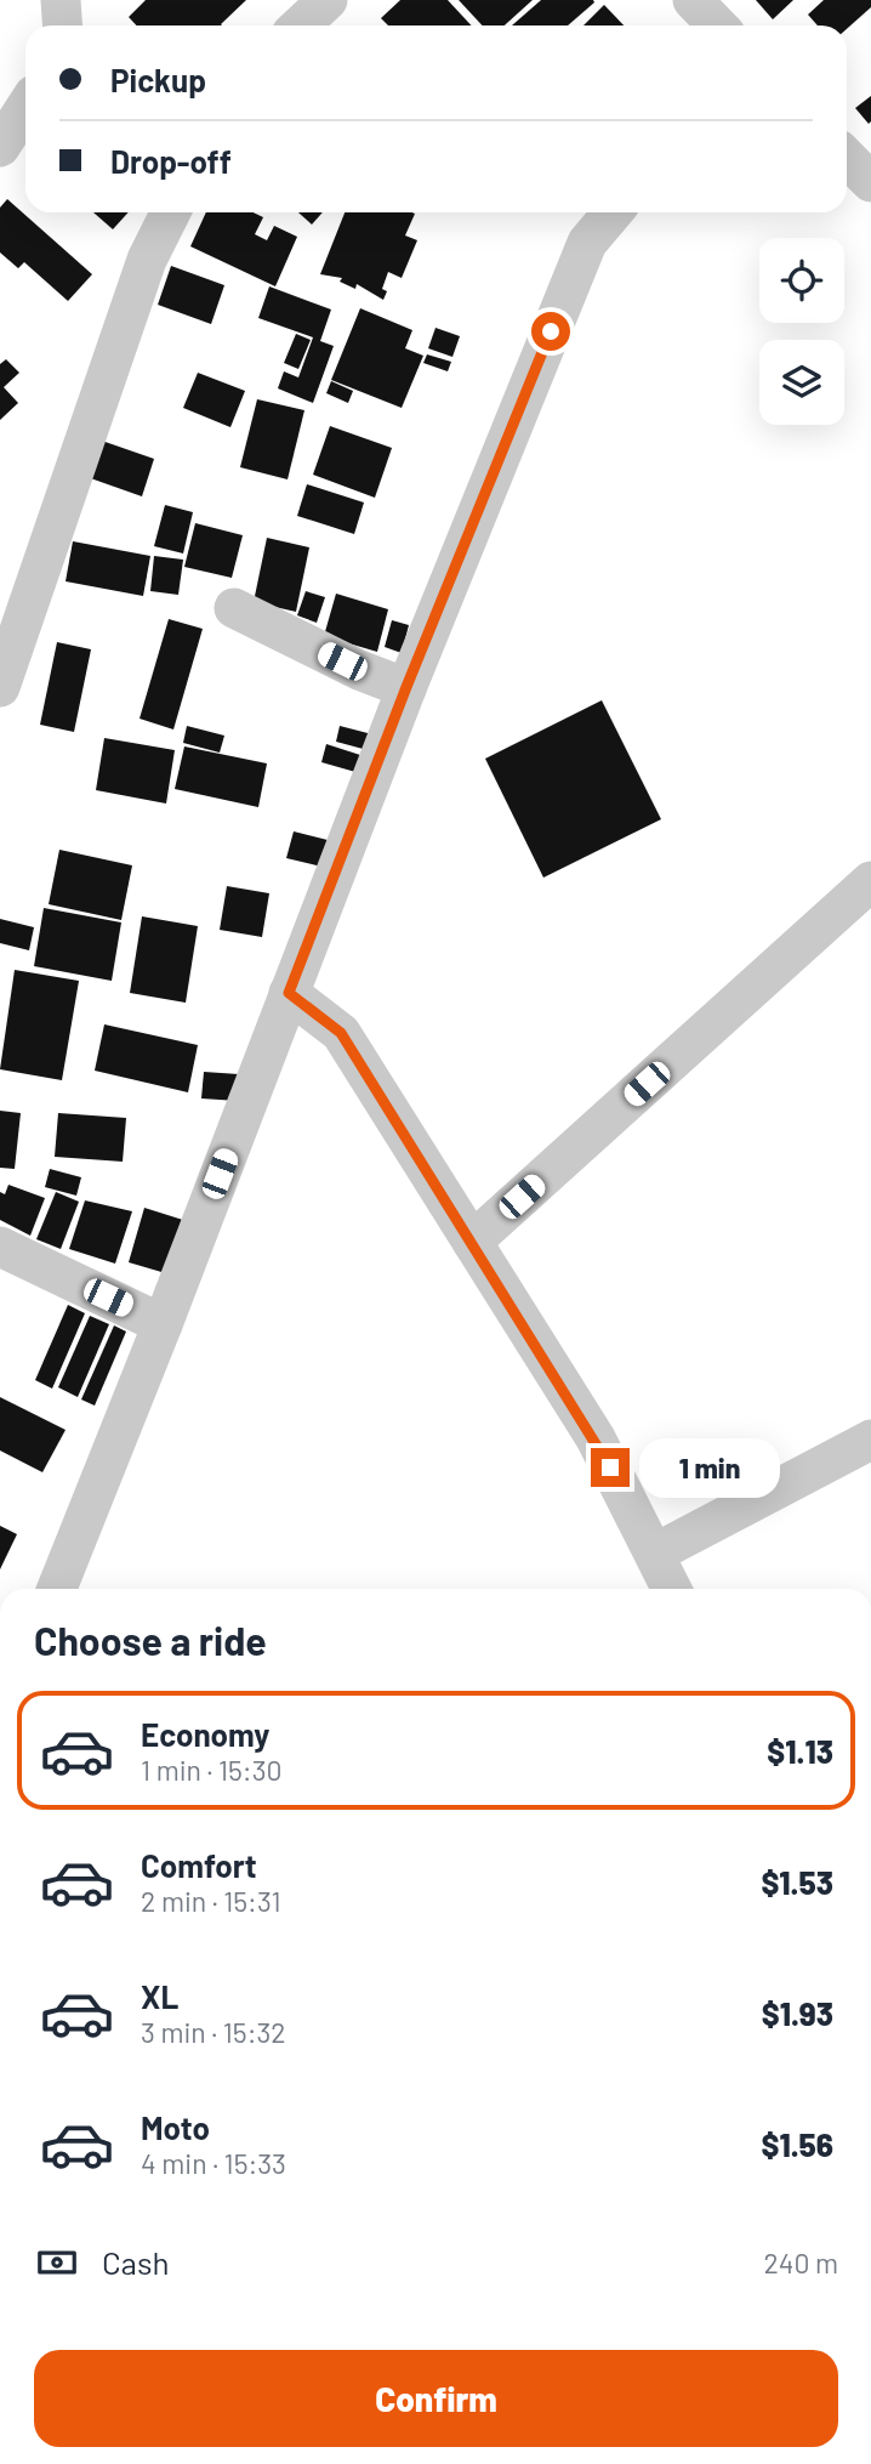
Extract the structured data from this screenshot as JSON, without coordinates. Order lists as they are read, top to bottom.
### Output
{
  "page": {
    "banner": ["Pickup", "Drop-off"],
    "bubble": "1 min",
    "heading": "Choose a ride",
    "list": [
      {
        "name": "Economy",
        "note": "1 min · 15:30",
        "value": "$1.13"
      },
      {
        "name": "Comfort",
        "note": "2 min · 15:31",
        "value": "$1.53"
      },
      {
        "name": "XL",
        "note": "3 min · 15:32",
        "value": "$1.93"
      },
      {
        "name": "Moto",
        "note": "4 min · 15:33",
        "value": "$1.56"
      }
    ],
    "pay": ["Cash", "240 m"],
    "buttons": "Confirm"
  }
}
